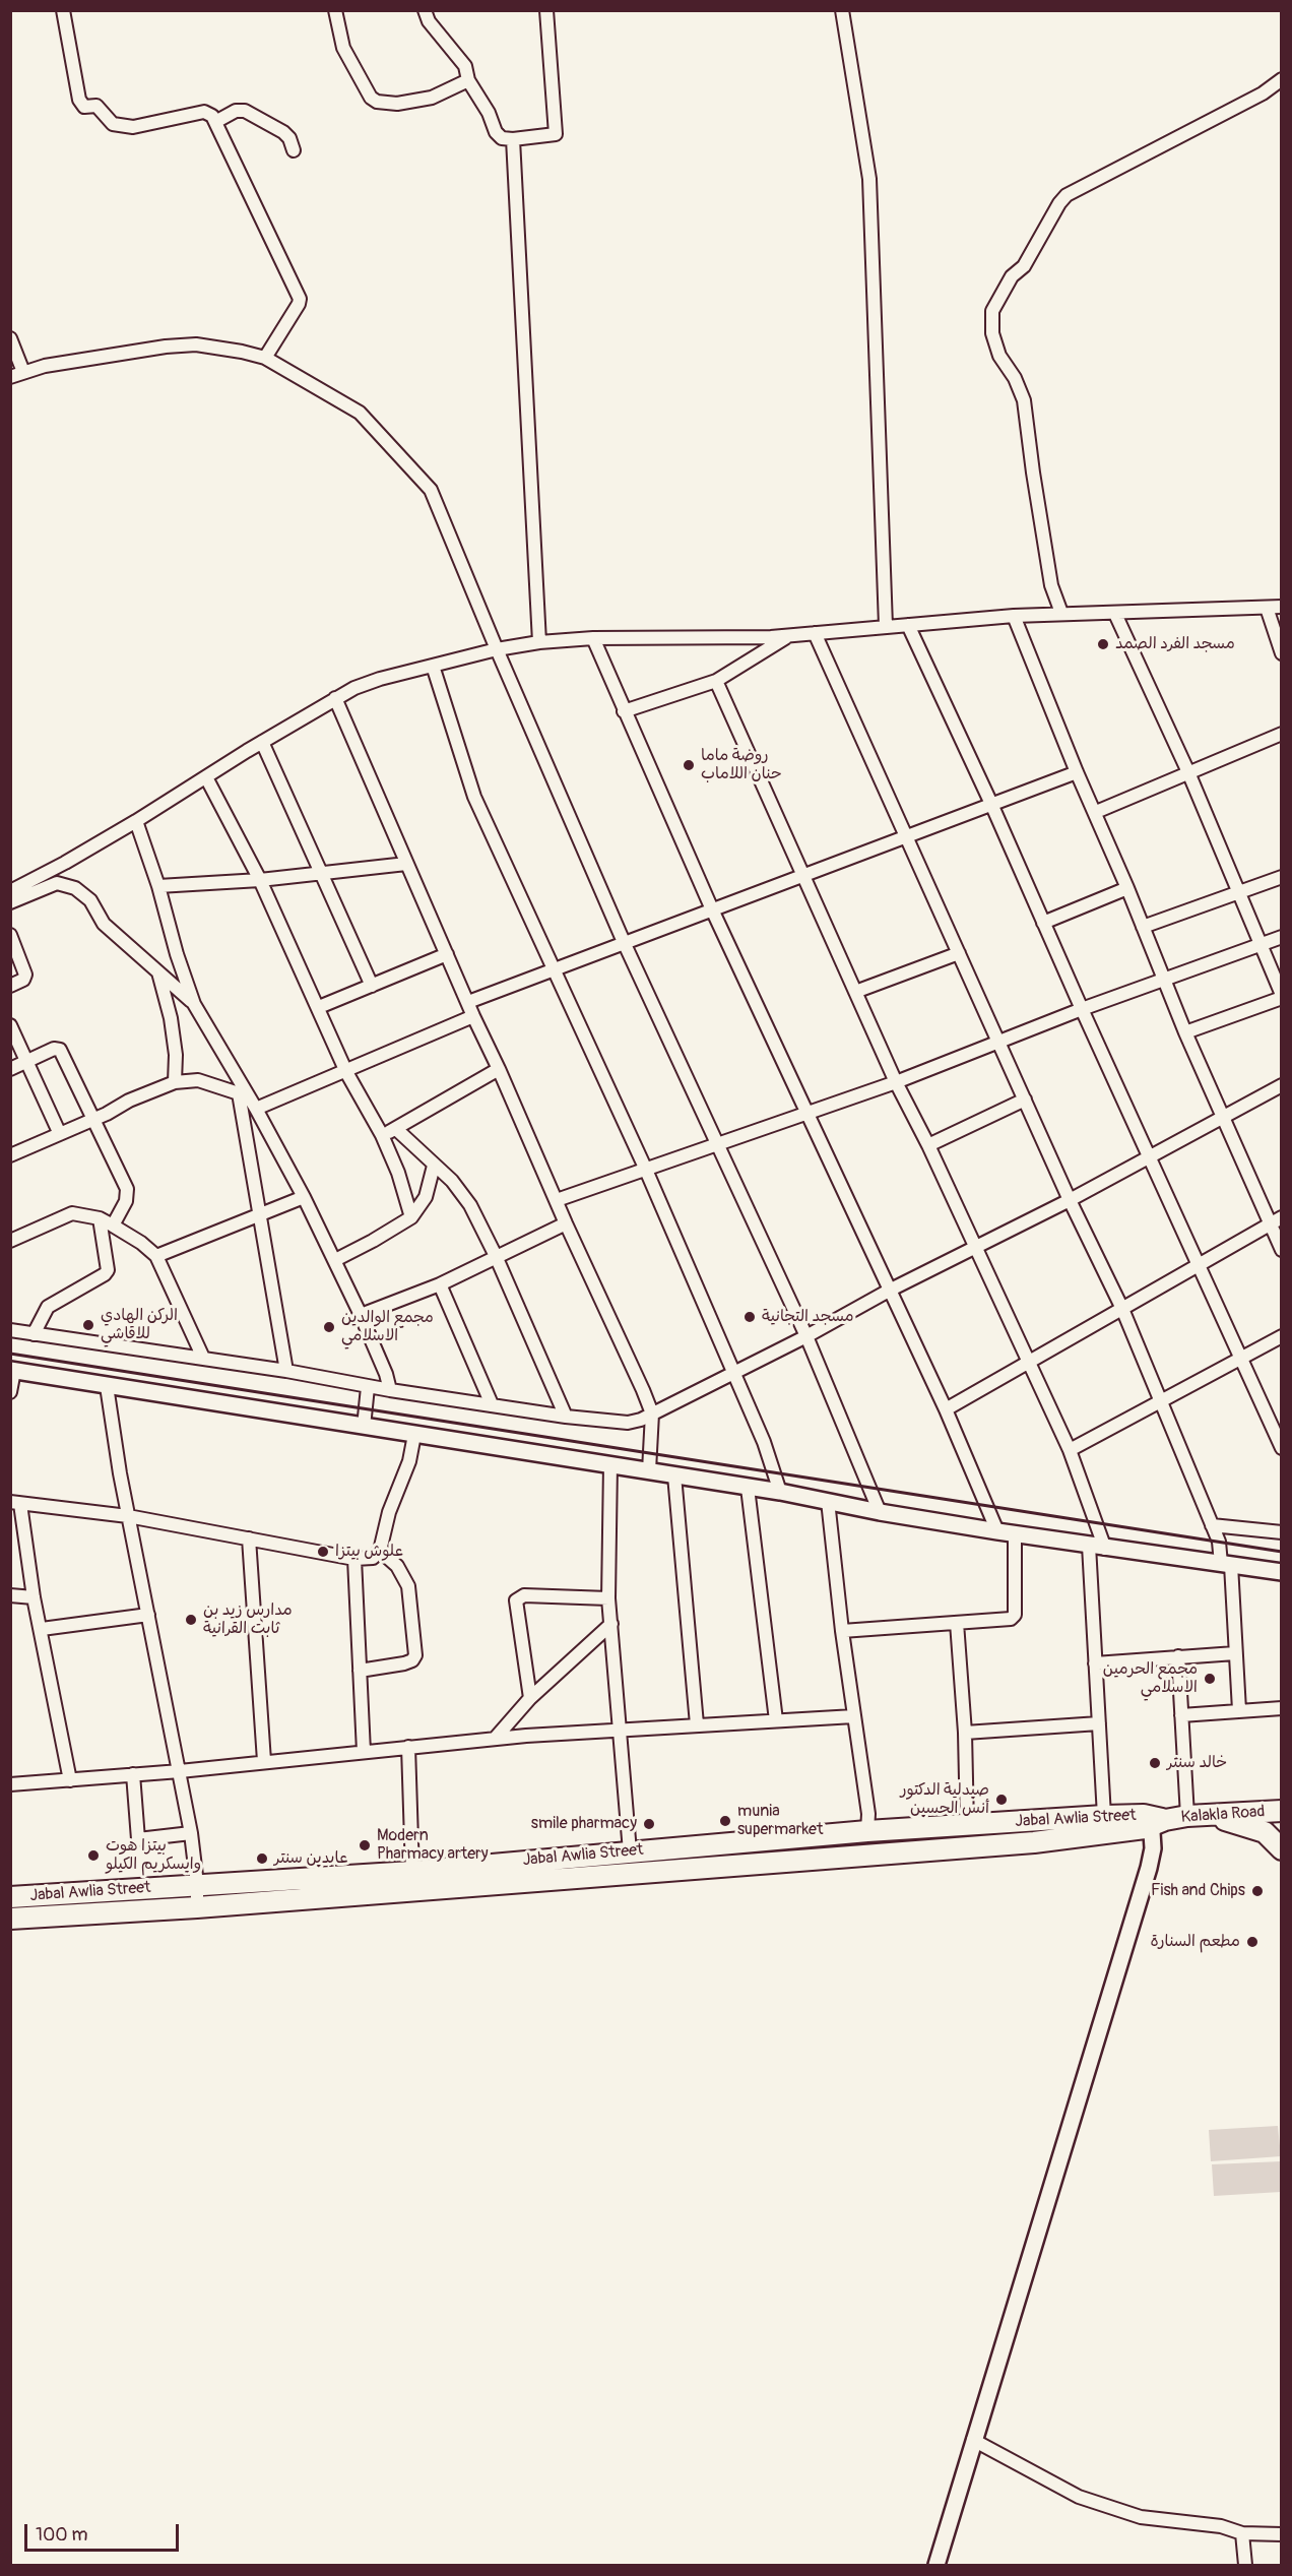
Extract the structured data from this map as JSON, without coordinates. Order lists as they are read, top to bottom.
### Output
{
  "streets": {
    "main road": ["Kalakla Road", "Jabal Awlia Street"]
  },
  "crossings": [
    ["Kalakla Road", "Jabal Awlia Street"]
  ],
  "places": [
    "مسجد الفرد الصمد",
    "روضة ماما حنان اللاماب",
    "مسجد التجانية",
    "الركن الهادي للاقاشي",
    "مجمع الوالدين الاسلامي",
    "علوش بيتزا",
    "مدارس زيد بن ثابت القرانية",
    "مجمع الحرمين الاسلامي",
    "خالد سنتر",
    "صيدلية الدكتور أنس الحسين",
    "munia supermarket",
    "smile pharmacy",
    "Modern Pharmacy artery",
    "بيتزا هوت وايسكريم الكيلو",
    "عابدين سنتر",
    "Fish and Chips",
    "مطعم السنارة"
  ],
  "scale_bar": "100 m"
}
